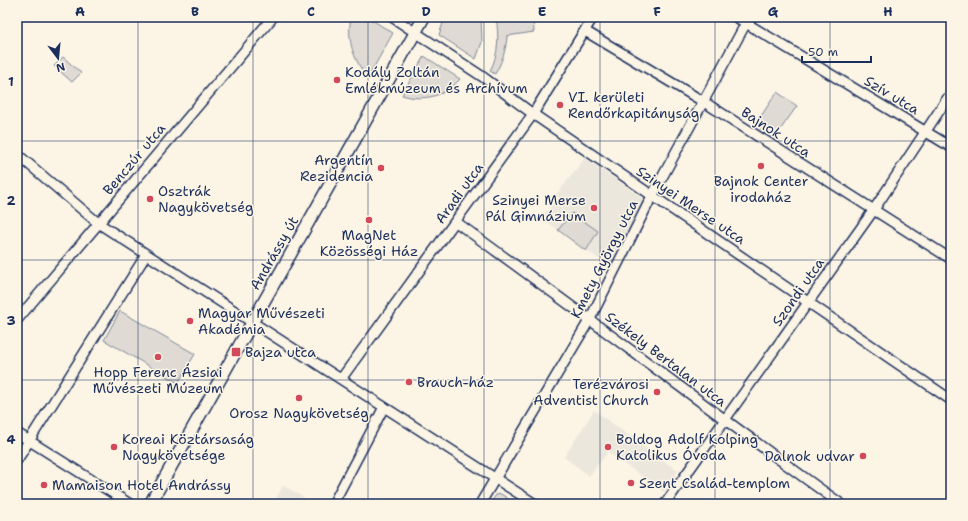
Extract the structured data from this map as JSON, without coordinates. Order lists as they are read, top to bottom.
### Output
{
  "streets": {
    "main road": ["Andrássy út"],
    "street": [
      "Szív utca",
      "Bajnok utca",
      "Benczúr utca",
      "Aradi utca",
      "Szinyei Merse utca",
      "Kmety György utca",
      "Szondi utca",
      "Székely Bertalan utca"
    ]
  },
  "crossings": [
    ["Szív utca", "Kmety György utca"],
    ["Szív utca", "Szondi utca"],
    ["Bajnok utca", "Aradi utca"],
    ["Bajnok utca", "Kmety György utca"],
    ["Bajnok utca", "Szondi utca"],
    ["Aradi utca", "Szinyei Merse utca"],
    ["Aradi utca", "Székely Bertalan utca"],
    ["Szinyei Merse utca", "Andrássy út"],
    ["Szinyei Merse utca", "Kmety György utca"],
    ["Szinyei Merse utca", "Szondi utca"],
    ["Kmety György utca", "Székely Bertalan utca"],
    ["Szondi utca", "Székely Bertalan utca"]
  ],
  "places": {
    "other": [
      "Kodály Zoltán Emlékmúzeum és Archívum",
      "VI. kerületi Rendőrkapitányság",
      "Bajnok Center irodaház",
      "Argentín Rezidencia",
      "Osztrák Nagykövetség",
      "Szinyei Merse Pál Gimnázium",
      "MagNet Közösségi Ház",
      "Magyar Művészeti Akadémia",
      "Hopp Ferenc Ázsiai Művészeti Múzeum",
      "Brauch-ház",
      "Terézvárosi Adventist Church",
      "Orosz Nagykövetség",
      "Koreai Köztársaság Nagykövetsége",
      "Boldog Adolf Kolping Katolikus Óvoda",
      "Dalnok udvar",
      "Szent Család-templom",
      "Mamaison Hotel Andrássy"
    ],
    "transit": ["Bajza utca"]
  },
  "scale_bar": "50 m",
  "north": "bottom",
  "grid": {
    "columns": [
      "A",
      "B",
      "C",
      "D",
      "E",
      "F",
      "G",
      "H"
    ],
    "rows": [
      "1",
      "2",
      "3",
      "4"
    ]
  }
}
